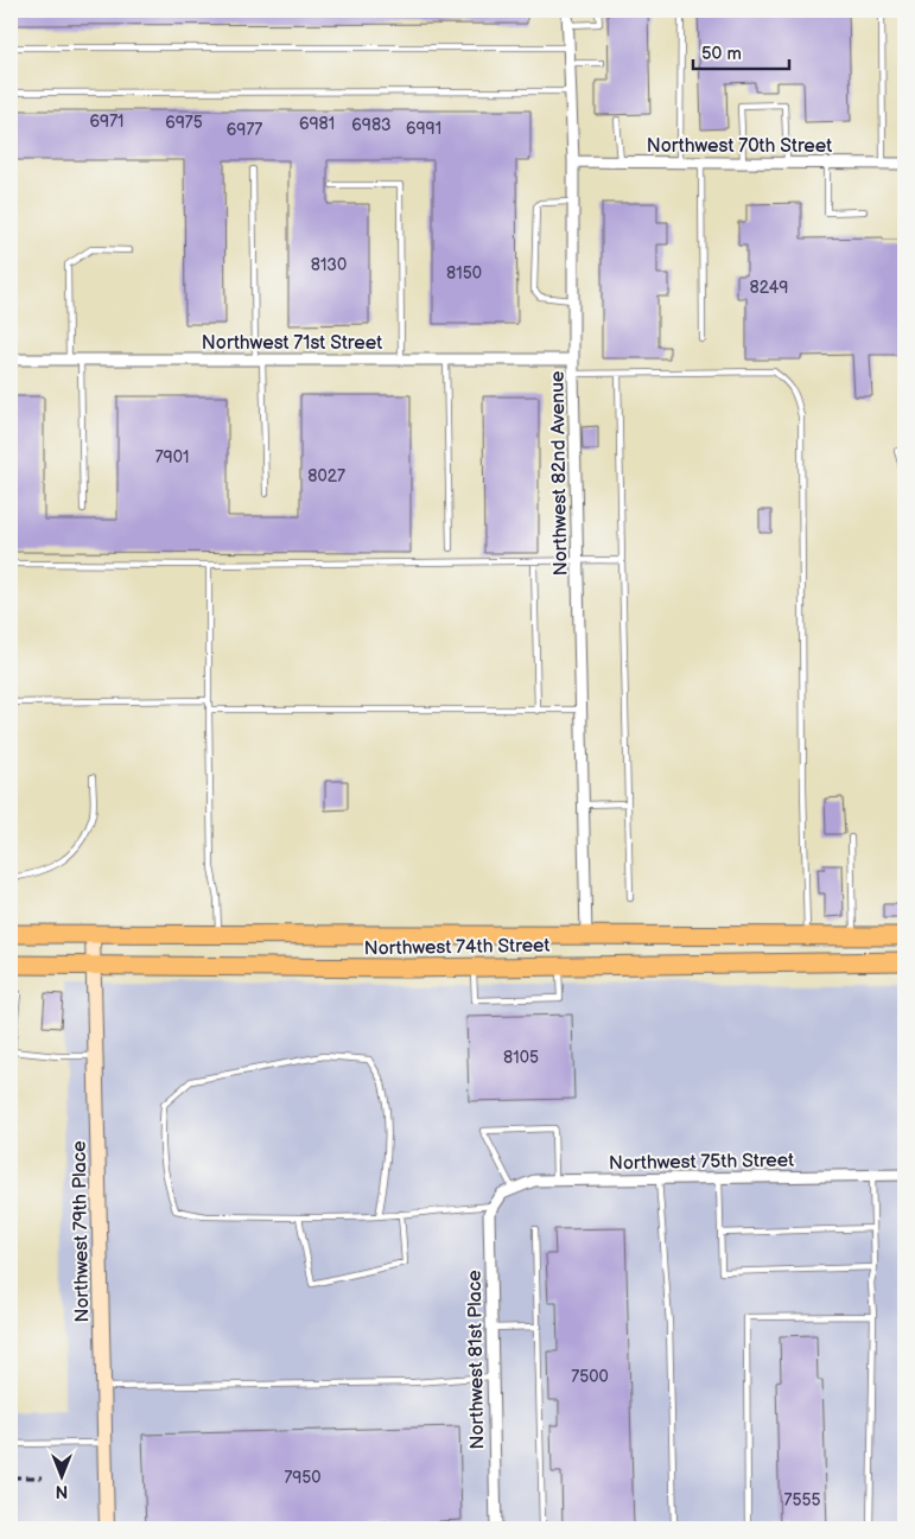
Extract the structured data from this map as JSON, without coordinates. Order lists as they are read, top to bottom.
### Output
{
  "streets": {
    "main road": ["Northwest 74th Street", "Northwest 79th Place"],
    "street": [
      "Northwest 70th Street",
      "Northwest 71st Street",
      "Northwest 82nd Avenue",
      "Northwest 75th Street",
      "Northwest 81st Place"
    ]
  },
  "crossings": [
    ["Northwest 70th Street", "Northwest 82nd Avenue"],
    ["Northwest 71st Street", "Northwest 82nd Avenue"],
    ["Northwest 82nd Avenue", "Northwest 74th Street"],
    ["Northwest 74th Street", "Northwest 79th Place"],
    ["Northwest 75th Street", "Northwest 81st Place"]
  ],
  "house_numbers": [
    "6971",
    "6975",
    "6981",
    "6983",
    "6991",
    "6977",
    "8130",
    "8150",
    "8249",
    "7901",
    "8027",
    "8105",
    "7500",
    "7950",
    "7555"
  ],
  "scale_bar": "50 m",
  "north": "bottom"
}
